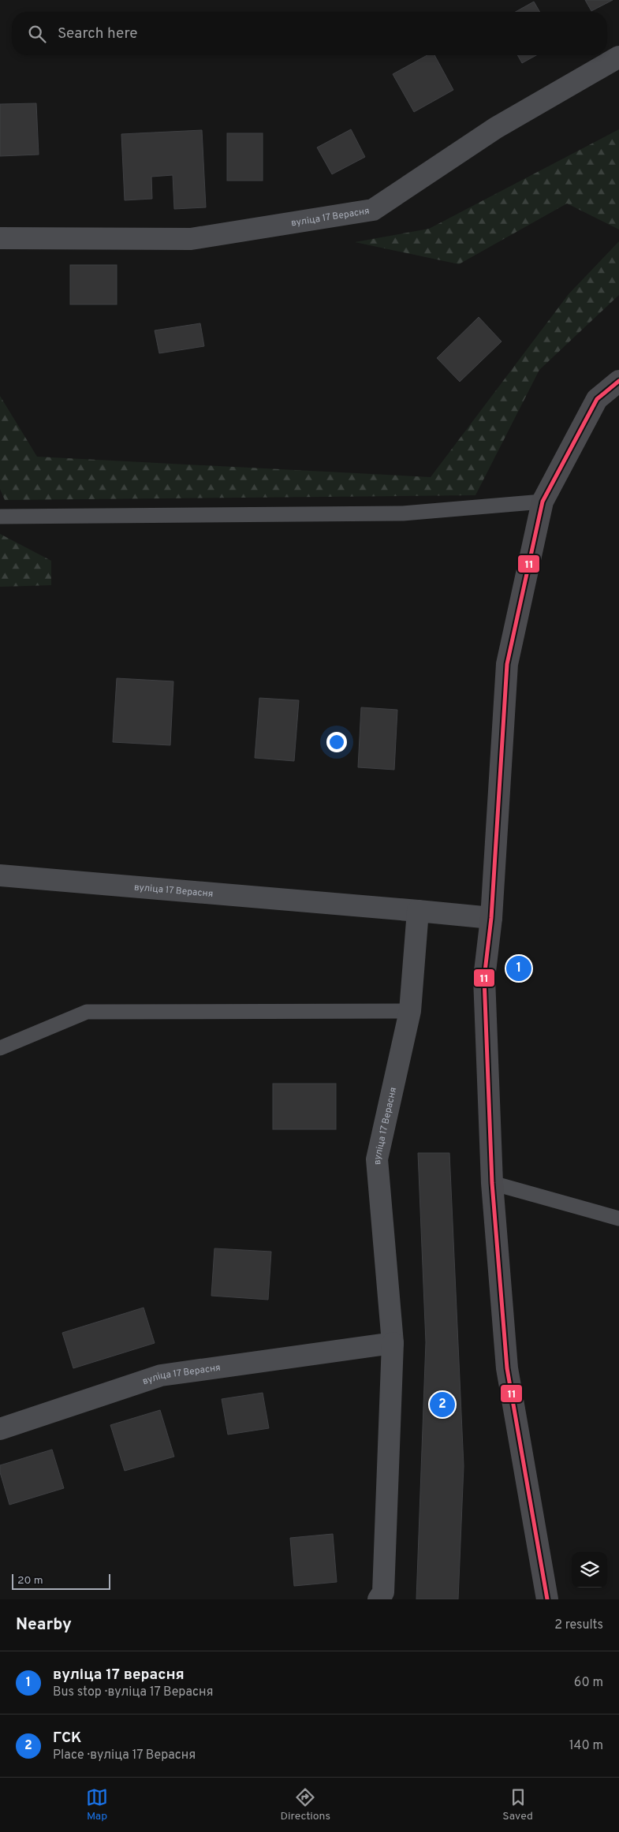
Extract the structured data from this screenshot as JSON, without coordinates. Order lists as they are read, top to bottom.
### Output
{
  "streets": {
    "street": ["вуліца 17 Верасня"]
  },
  "lines": ["transit line 11"],
  "scale_bar": "20 m",
  "page": {
    "search": "Search here",
    "pins": ["1", "2"],
    "scale": "20 m",
    "heading": ["Nearby", "2 results"],
    "list": [
      {
        "mark": "1",
        "name": "вуліца 17 верасня",
        "note": "Bus stop · вуліца 17 Верасня",
        "value": "60 m"
      },
      {
        "mark": "2",
        "name": "ГСК",
        "note": "Place · вуліца 17 Верасня",
        "value": "140 m"
      }
    ],
    "nav": ["Map", "Directions", "Saved"]
  }
}
